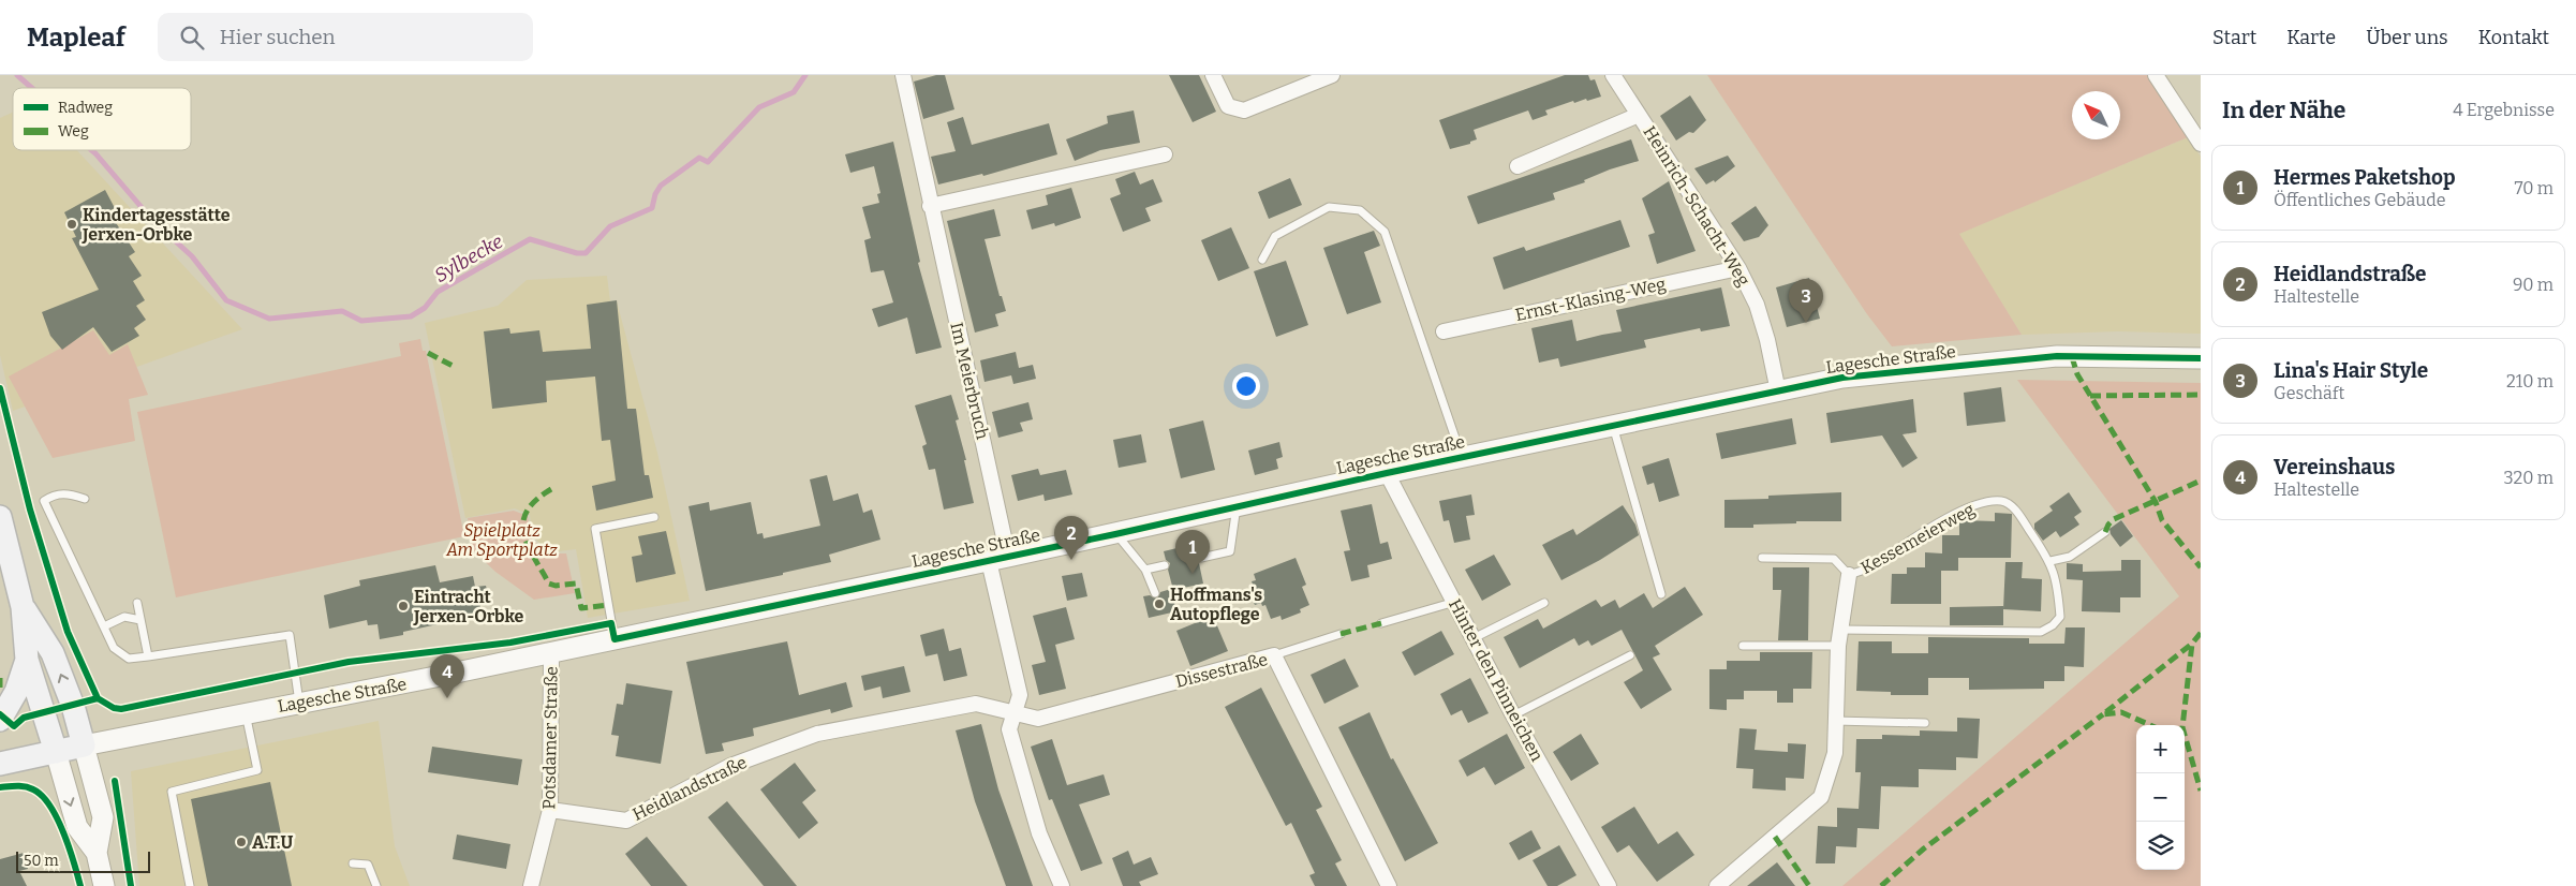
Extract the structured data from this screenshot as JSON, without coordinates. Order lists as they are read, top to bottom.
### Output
{
  "streets": {
    "main road": ["Lagesche Straße"],
    "street": [
      "Heinrich-Schacht-Weg",
      "Ernst-Klasing-Weg",
      "Im Meierbruch",
      "Kessemeierweg",
      "Dissestraße",
      "Hinter den Pinneichen",
      "Potsdamer Straße",
      "Heidlandstraße"
    ]
  },
  "crossings": [
    ["Heinrich-Schacht-Weg", "Ernst-Klasing-Weg"],
    ["Heinrich-Schacht-Weg", "Lagesche Straße"],
    ["Lagesche Straße", "Im Meierbruch"],
    ["Lagesche Straße", "Hinter den Pinneichen"],
    ["Lagesche Straße", "Potsdamer Straße"],
    ["Dissestraße", "Heidlandstraße"],
    ["Potsdamer Straße", "Heidlandstraße"]
  ],
  "water": ["Sylbecke"],
  "parks": ["Spielplatz Am Sportplatz"],
  "places": [
    "Kindertagesstätte Jerxen-Orbke",
    "Hoffmans's Autopflege",
    "Eintracht Jerxen-Orbke",
    "A.T.U"
  ],
  "legend": ["Radweg", "Weg"],
  "scale_bar": "50 m",
  "north": "top left",
  "page": {
    "header": "Mapleaf",
    "search": "Hier suchen",
    "nav": [
      "Start",
      "Karte",
      "Über uns",
      "Kontakt"
    ],
    "heading": ["In der Nähe", "4 Ergebnisse"],
    "list": [
      {
        "mark": "1",
        "name": "Hermes Paketshop",
        "note": "Öffentliches Gebäude",
        "value": "70 m"
      },
      {
        "mark": "2",
        "name": "Heidlandstraße",
        "note": "Haltestelle",
        "value": "90 m"
      },
      {
        "mark": "3",
        "name": "Lina's Hair Style",
        "note": "Geschäft",
        "value": "210 m"
      },
      {
        "mark": "4",
        "name": "Vereinshaus",
        "note": "Haltestelle",
        "value": "320 m"
      }
    ],
    "pins": [
      "3",
      "2",
      "1",
      "4"
    ],
    "map_buttons": ["+", "−"],
    "scale": "50 m"
  }
}
